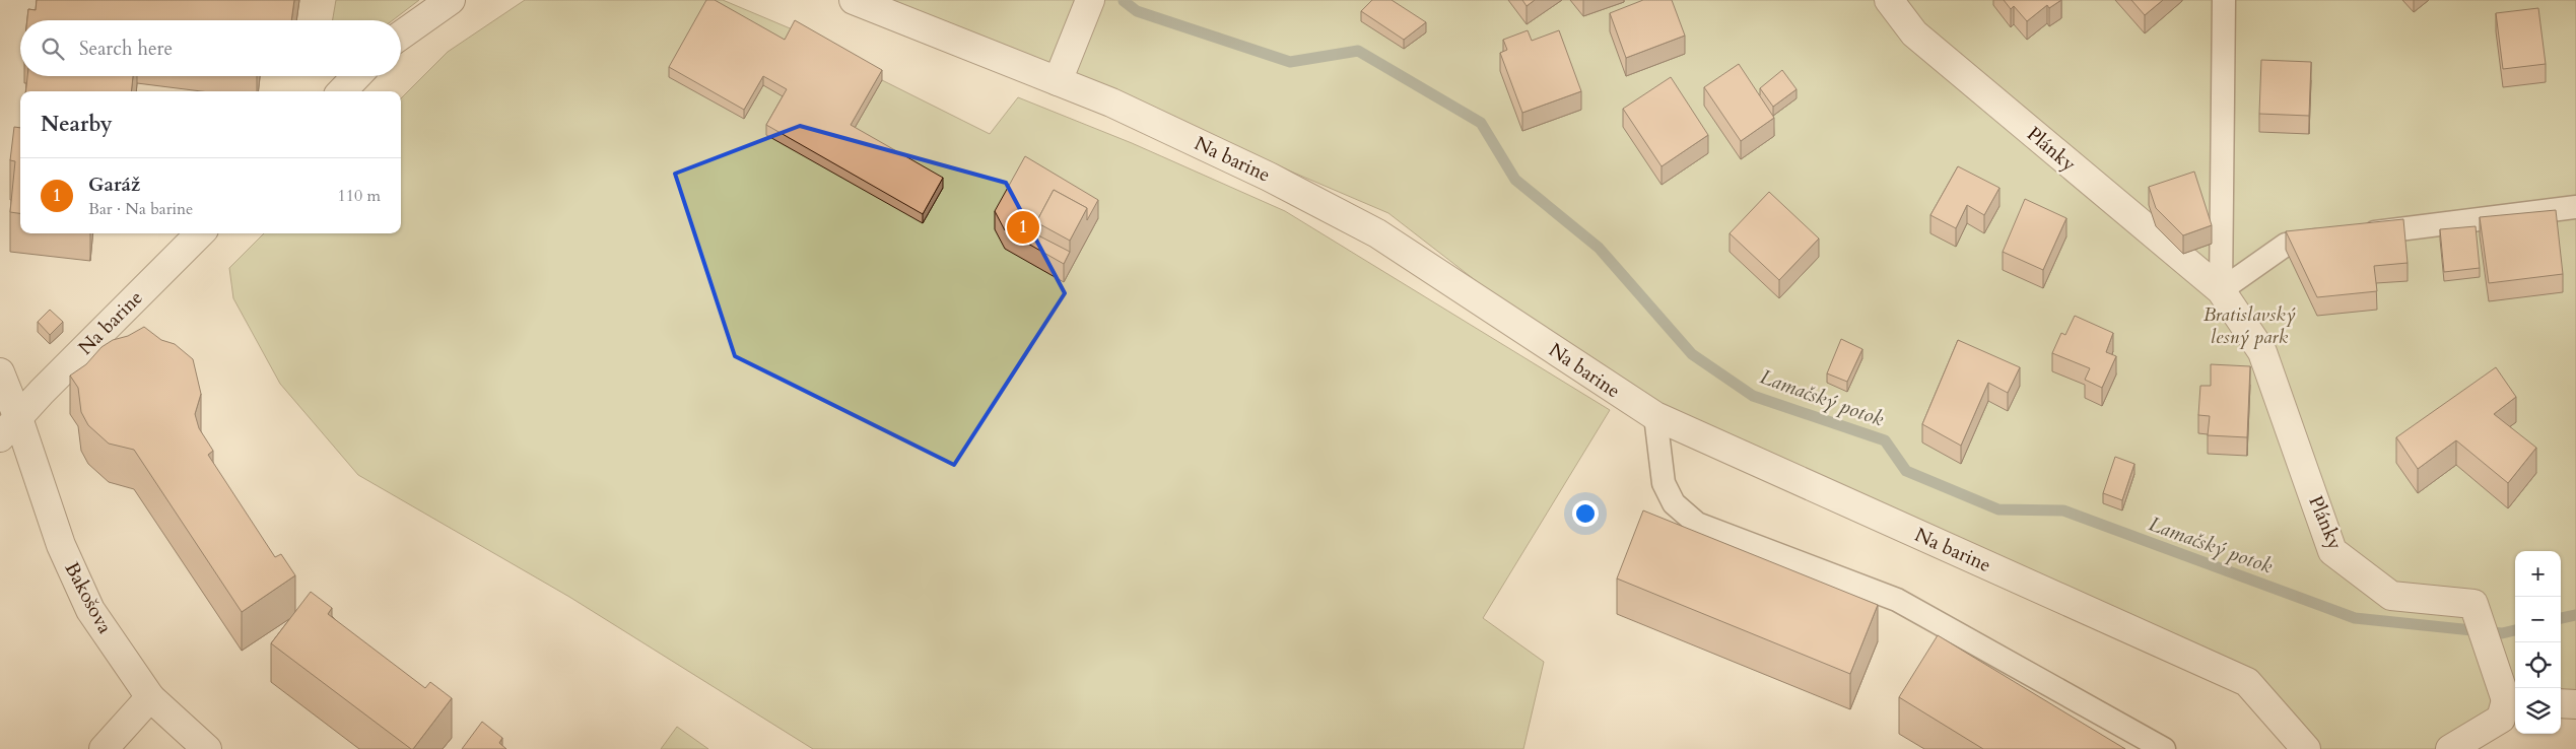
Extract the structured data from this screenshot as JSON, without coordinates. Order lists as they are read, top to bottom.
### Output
{
  "streets": {
    "street": ["Plánky", "Na barine", "Bakošova"]
  },
  "crossings": [
    ["Na barine", "Bakošova"]
  ],
  "water": ["Lamačský potok"],
  "parks": ["Bratislavský lesný park"],
  "page": {
    "search": "Search here",
    "heading": "Nearby",
    "list": [
      {
        "mark": "1",
        "name": "Garáž",
        "note": "Bar · Na barine",
        "value": "110 m"
      }
    ],
    "pins": "1",
    "map_buttons": ["+", "−"]
  }
}
